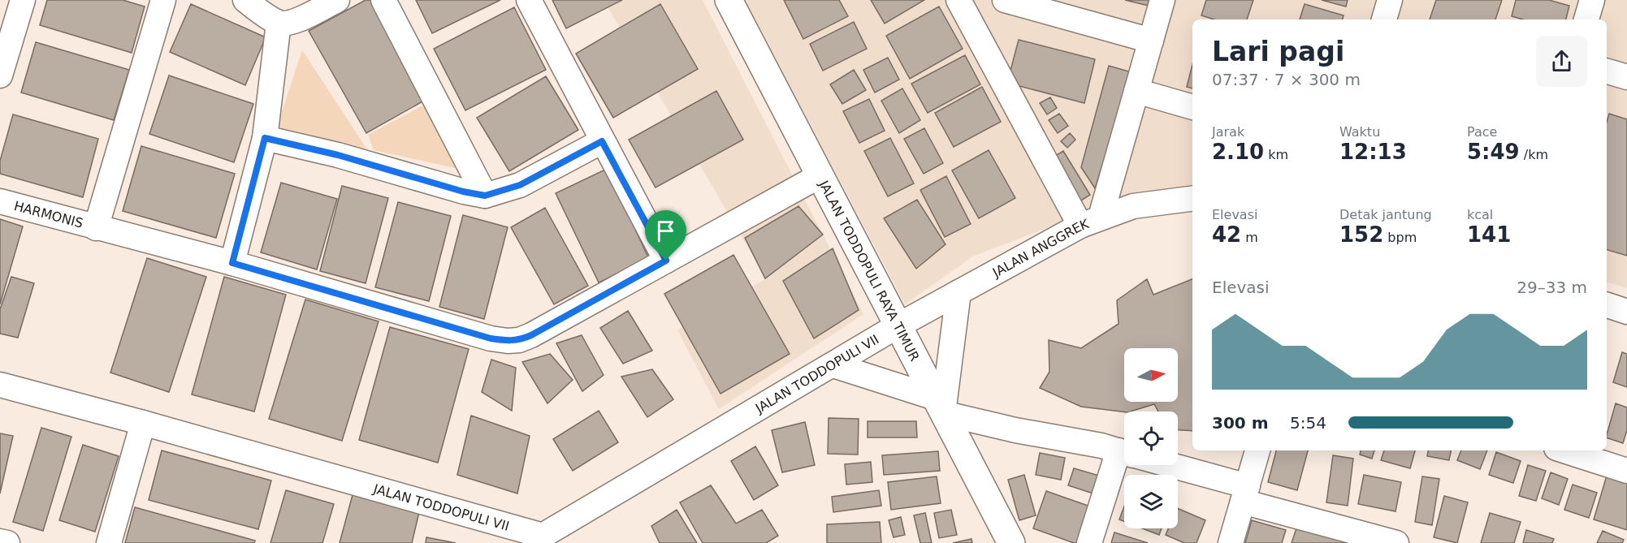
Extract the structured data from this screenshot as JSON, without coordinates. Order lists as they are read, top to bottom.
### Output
{
  "streets": {
    "main road": ["JALAN TODDOPULI RAYA TIMUR"],
    "street": ["HARMONIS", "JALAN ANGGREK", "JALAN TODDOPULI VII"]
  },
  "crossings": [
    ["HARMONIS", "JALAN TODDOPULI RAYA TIMUR"],
    ["JALAN ANGGREK", "JALAN TODDOPULI RAYA TIMUR"],
    ["JALAN ANGGREK", "JALAN TODDOPULI VII"],
    ["JALAN TODDOPULI RAYA TIMUR", "JALAN TODDOPULI VII"]
  ],
  "north": "right",
  "page": {
    "heading": ["Lari pagi", "07:37 · 7 × 300 m"],
    "stats": [
      ["Jarak", "2.10 km"],
      ["Waktu", "12:13"],
      ["Pace", "5:49 /km"],
      ["Elevasi", "42 m"],
      ["Detak jantung", "152 bpm"],
      ["kcal", "141"]
    ],
    "chart": ["Elevasi", "29–33 m"],
    "list": [
      {
        "name": "300 m",
        "note": "5:54"
      }
    ]
  }
}
